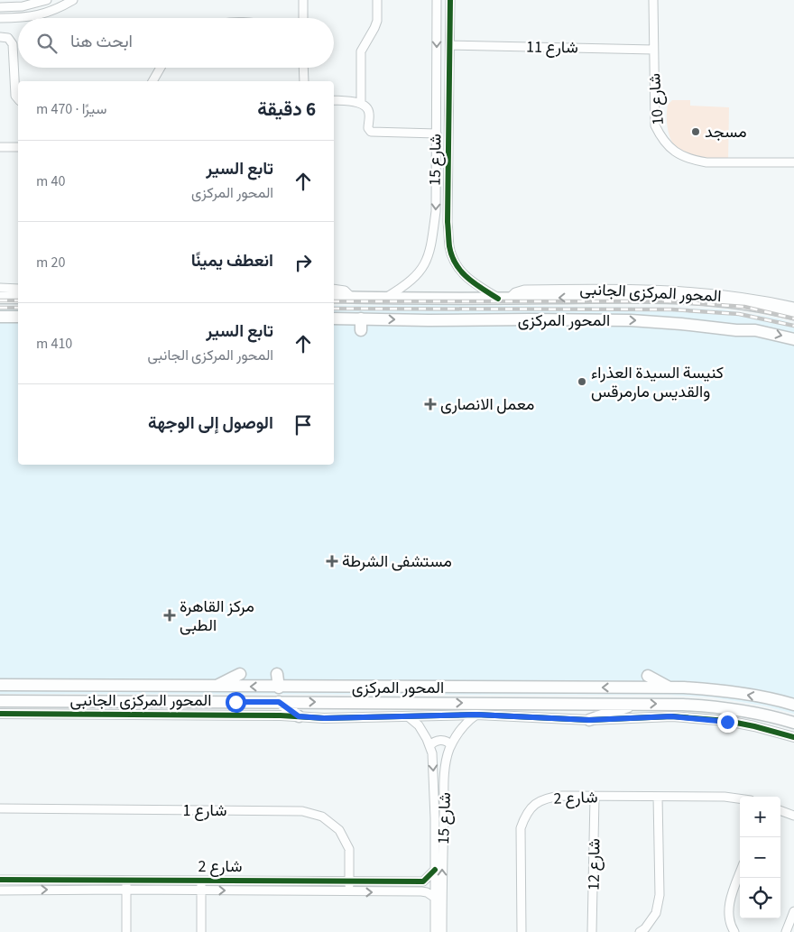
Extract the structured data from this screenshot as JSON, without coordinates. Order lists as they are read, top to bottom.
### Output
{
  "streets": {
    "main road": ["المحور المركزى"],
    "street": [
      "شارع 11",
      "شارع 10",
      "شارع 15",
      "المحور المركزى الجانبى",
      "شارع 2",
      "شارع 1",
      "شارع 12"
    ]
  },
  "crossings": [
    ["شارع 11", "شارع 10"],
    ["شارع 11", "شارع 15"],
    ["شارع 15", "المحور المركزى الجانبى"],
    ["شارع 15", "المحور المركزى"],
    ["شارع 15", "شارع 2"],
    ["المحور المركزى الجانبى", "المحور المركزى"],
    ["شارع 2", "شارع 1"],
    ["شارع 2", "شارع 12"]
  ],
  "places": {
    "other": ["مسجد", "كنيسة السيدة العذراء والقديس مارمرقس"],
    "health": ["معمل الانصارى", "مستشفى الشرطة", "مركز القاهرة الطبى"]
  },
  "page": {
    "search": "ابحث هنا",
    "heading": ["6 دقيقة", "سيرًا · 470 m"],
    "list": [
      ["تابع السير", "المحور المركزى", "40 m"],
      ["انعطف يمينًا", "20 m"],
      ["تابع السير", "المحور المركزى الجانبى", "410 m"],
      "الوصول إلى الوجهة"
    ],
    "map_buttons": ["+", "−"]
  }
}
